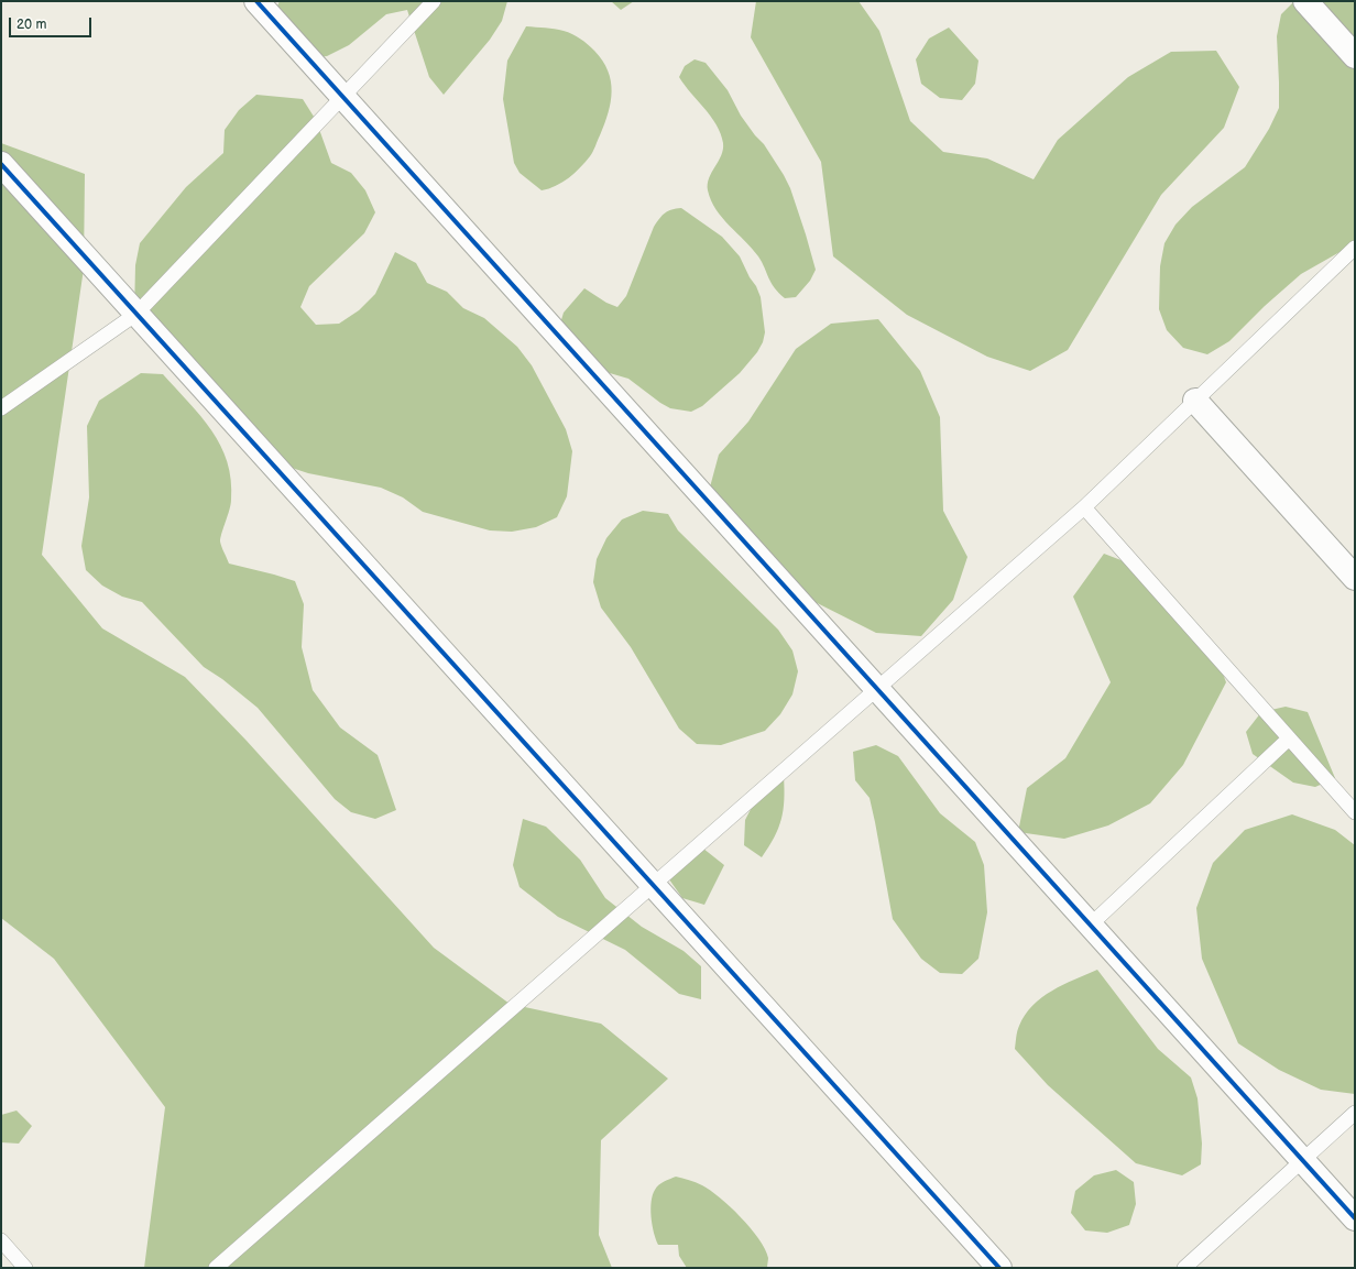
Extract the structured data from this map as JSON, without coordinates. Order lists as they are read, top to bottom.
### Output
{
  "scale_bar": "20 m"
}
